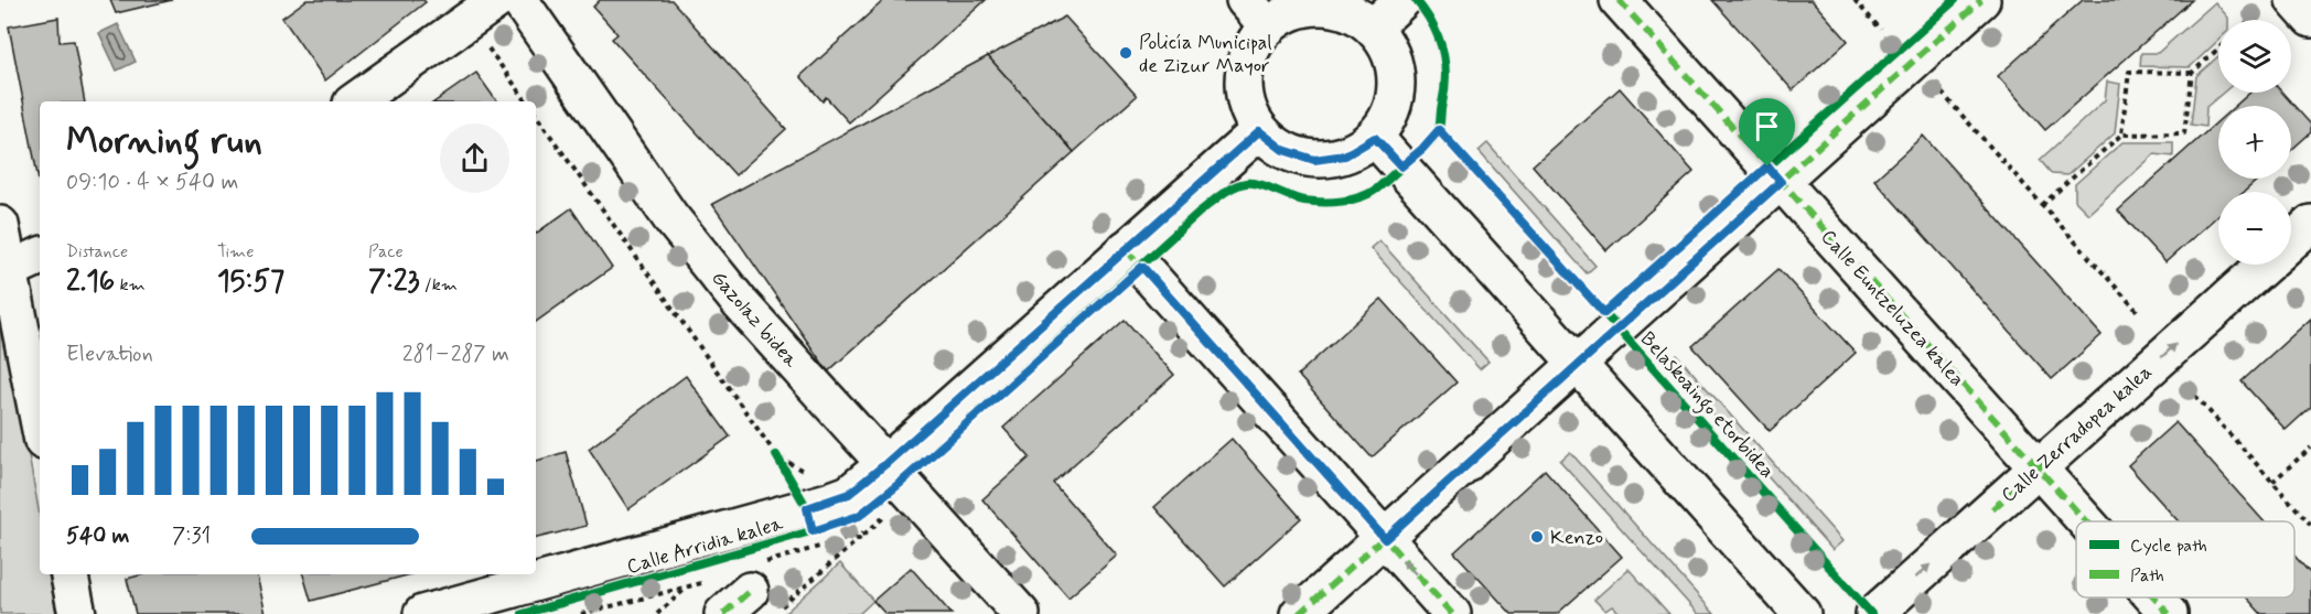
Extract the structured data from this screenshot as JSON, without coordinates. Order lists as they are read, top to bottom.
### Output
{
  "streets": {
    "street": [
      "Calle Euntzeluzea kalea",
      "Gazolaz bidea",
      "Calle Zerradopea kalea",
      "Calle Arridia kalea"
    ],
    "cycle path": ["Belaskoaingo etorbidea"]
  },
  "crossings": [
    ["Calle Euntzeluzea kalea", "Calle Zerradopea kalea"],
    ["Gazolaz bidea", "Calle Arridia kalea"]
  ],
  "one_way": ["Calle Zerradopea kalea"],
  "places": ["Policía Municipal de Zizur Mayor", "Kenzo"],
  "legend": ["Cycle path", "Path"],
  "page": {
    "map_buttons": ["+", "−"],
    "heading": ["Morning run", "09:10 · 4 × 540 m"],
    "stats": [
      ["Distance", "2.16 km"],
      ["Time", "15:57"],
      ["Pace", "7:23 /km"]
    ],
    "chart": ["Elevation", "281–287 m"],
    "list": [
      {
        "name": "540 m",
        "note": "7:31"
      }
    ]
  }
}
